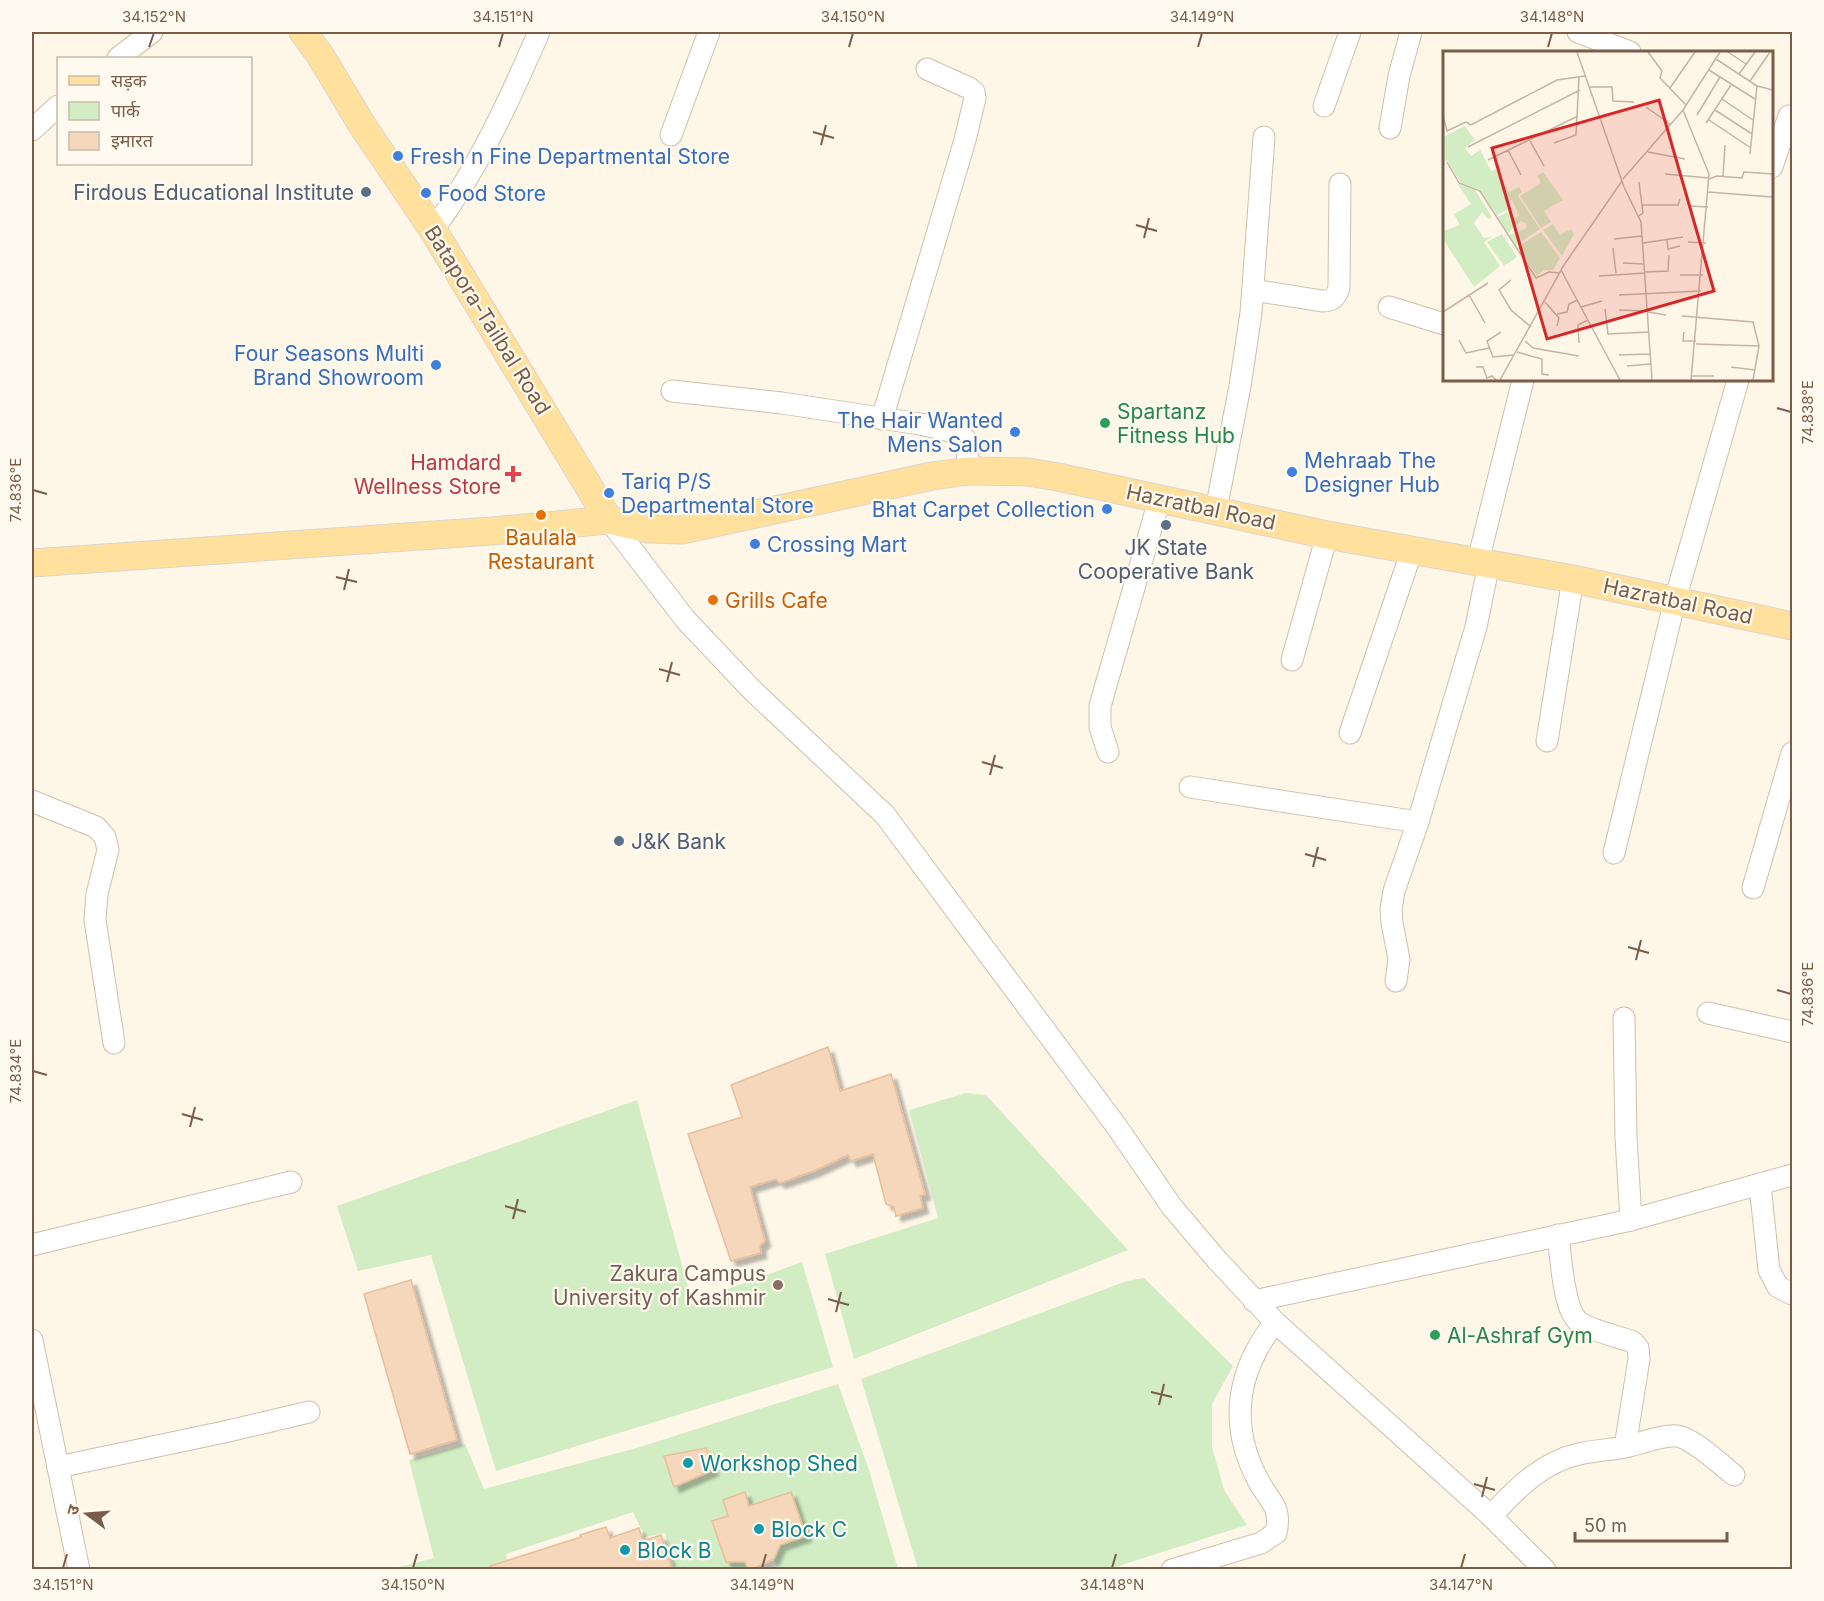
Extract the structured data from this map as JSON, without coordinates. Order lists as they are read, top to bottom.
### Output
{
  "streets": {
    "main road": ["Batapora-Tailbal Road", "Hazratbal Road"]
  },
  "crossings": [
    ["Batapora-Tailbal Road", "Hazratbal Road"]
  ],
  "places": {
    "other": [
      "Fresh n Fine Departmental Store",
      "Firdous Educational Institute",
      "Food Store",
      "Four Seasons Multi Brand Showroom",
      "Spartanz Fitness Hub",
      "The Hair Wanted Mens Salon",
      "Mehraab The Designer Hub",
      "Tariq P/S Departmental Store",
      "Bhat Carpet Collection",
      "Baulala Restaurant",
      "JK State Cooperative Bank",
      "Crossing Mart",
      "Grills Cafe",
      "J&K Bank",
      "Zakura Campus University of Kashmir",
      "Al-Ashraf Gym",
      "Workshop Shed",
      "Block C",
      "Block B"
    ],
    "health": ["Hamdard Wellness Store"]
  },
  "legend": ["सड़क", "पार्क", "इमारत"],
  "scale_bar": "50 m",
  "north": "left",
  "coordinates": [
    "34.152°N",
    "34.151°N",
    "34.150°N",
    "34.149°N",
    "34.148°N",
    "74.838°E",
    "74.836°E",
    "74.834°E",
    "34.147°N"
  ]
}
